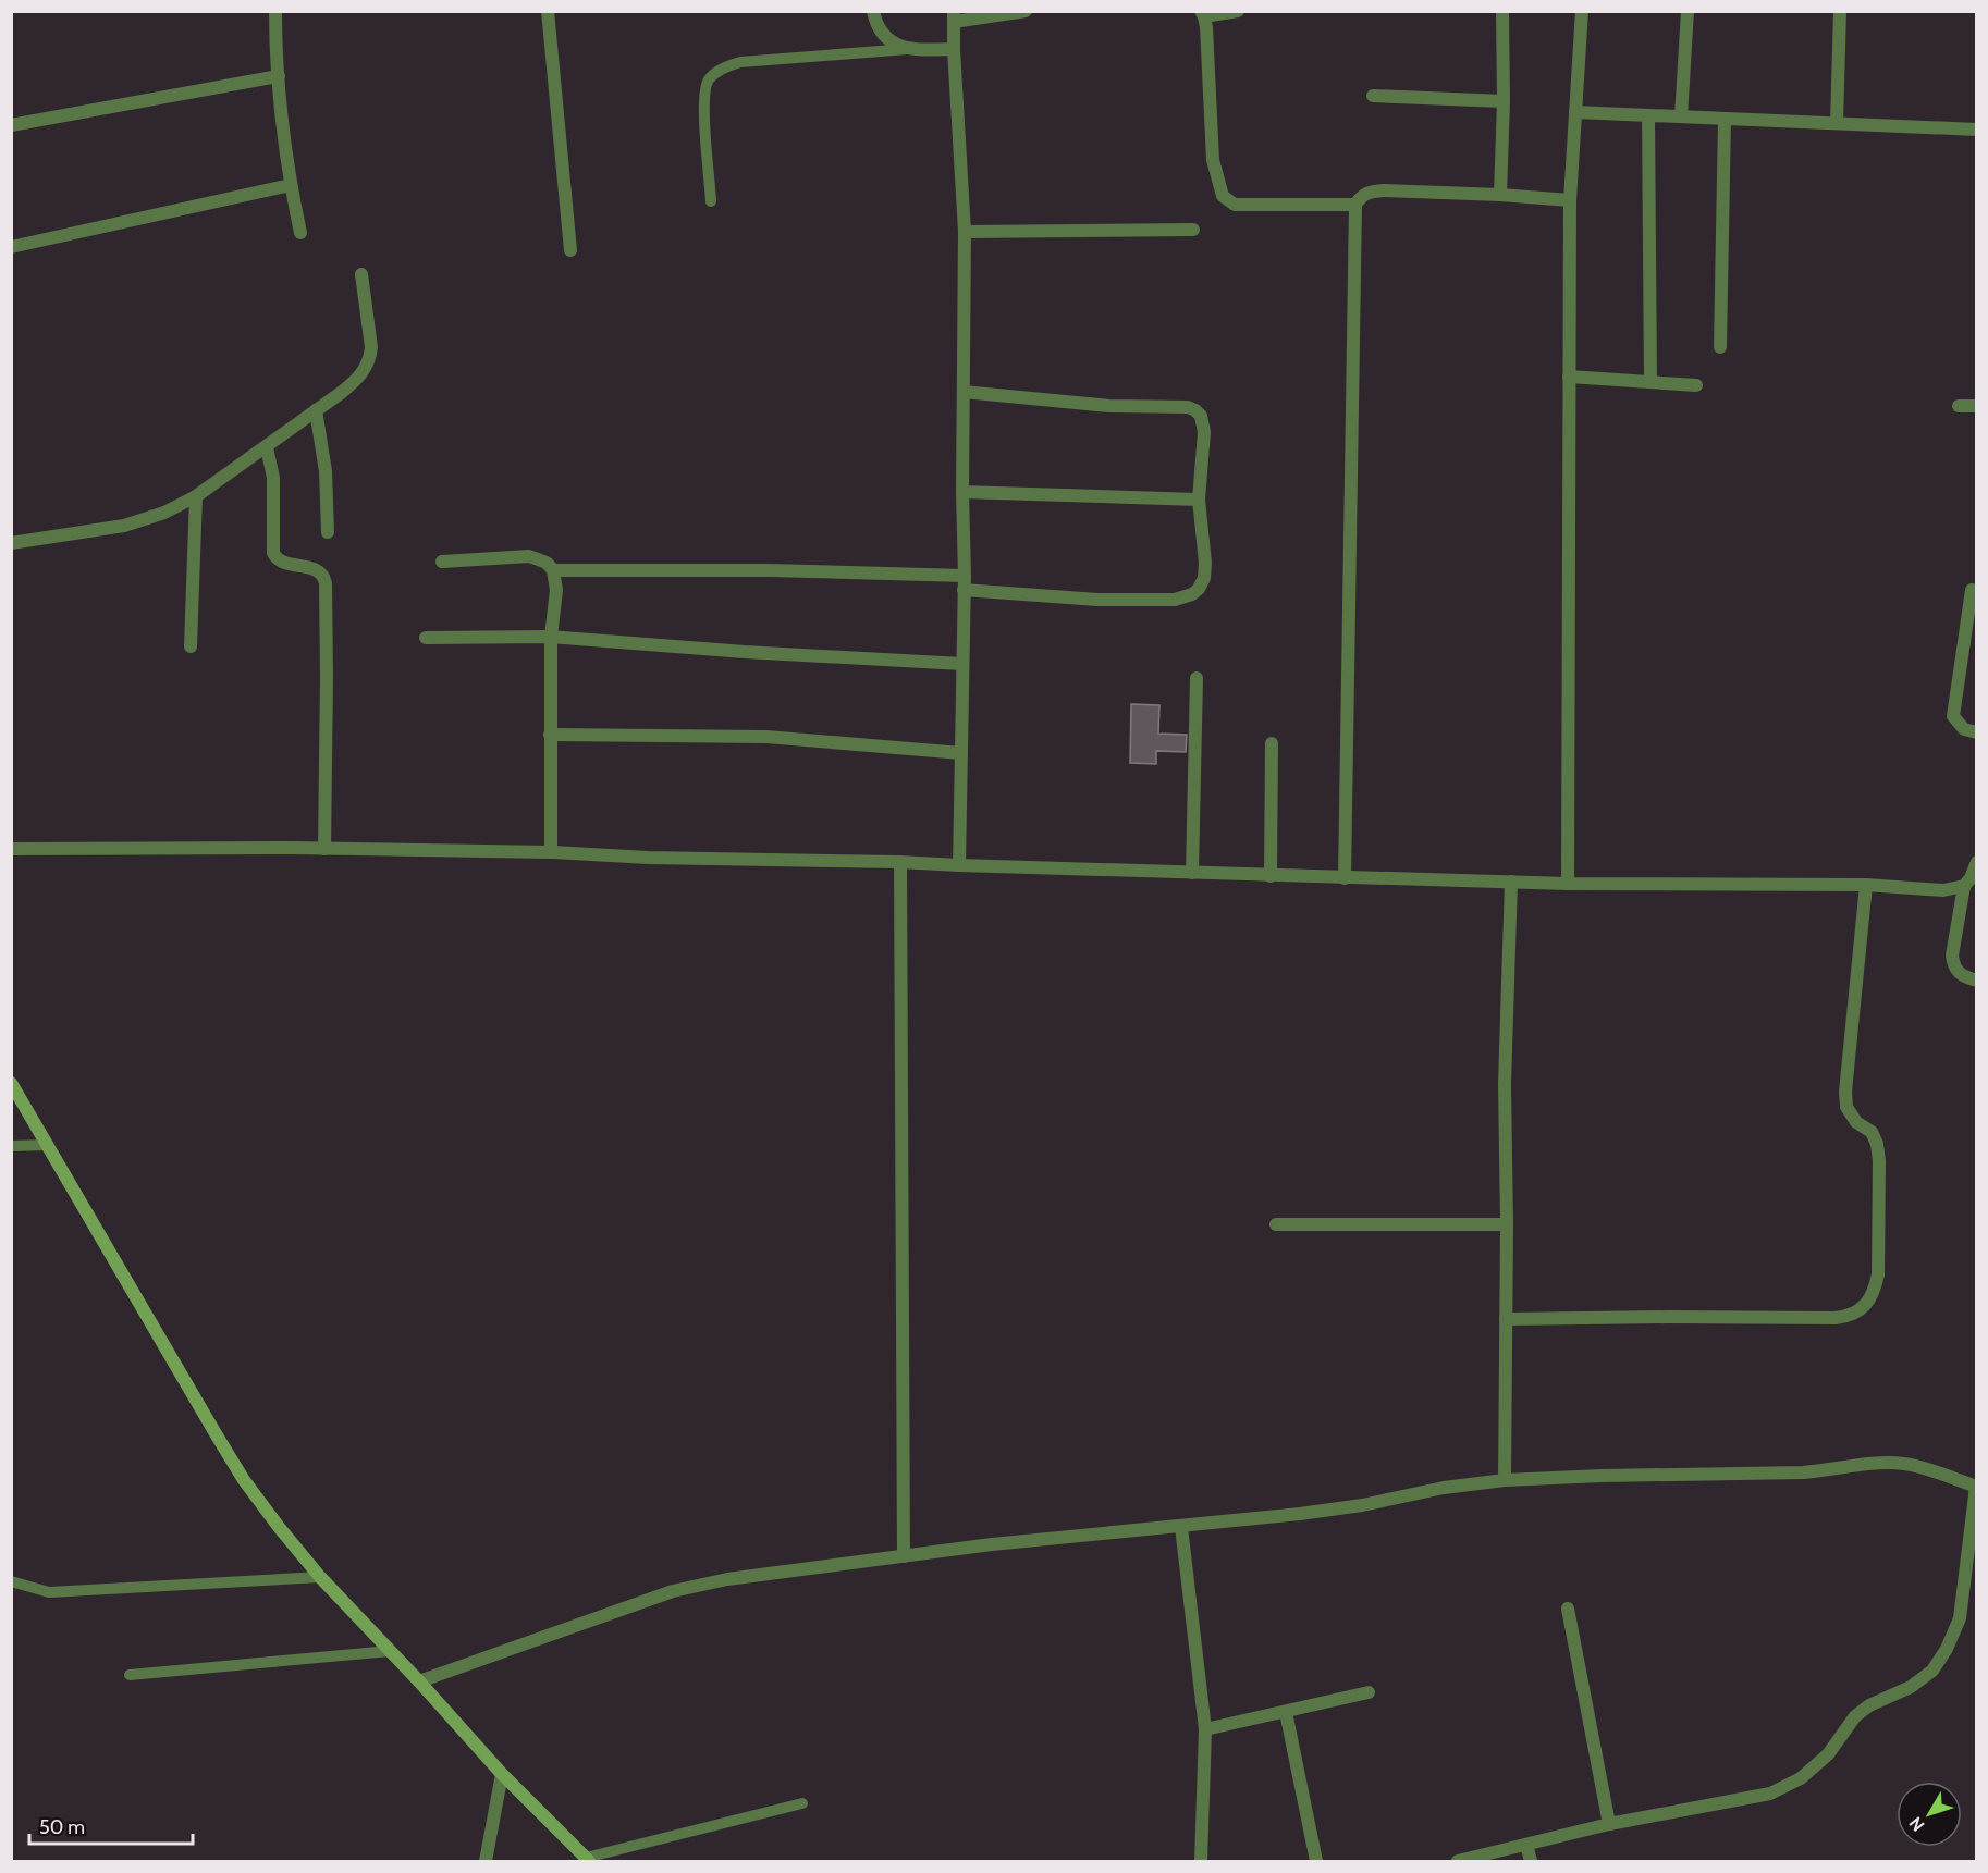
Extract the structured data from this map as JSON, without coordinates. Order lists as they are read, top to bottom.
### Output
{
  "scale_bar": "50 m",
  "north": "bottom left"
}
